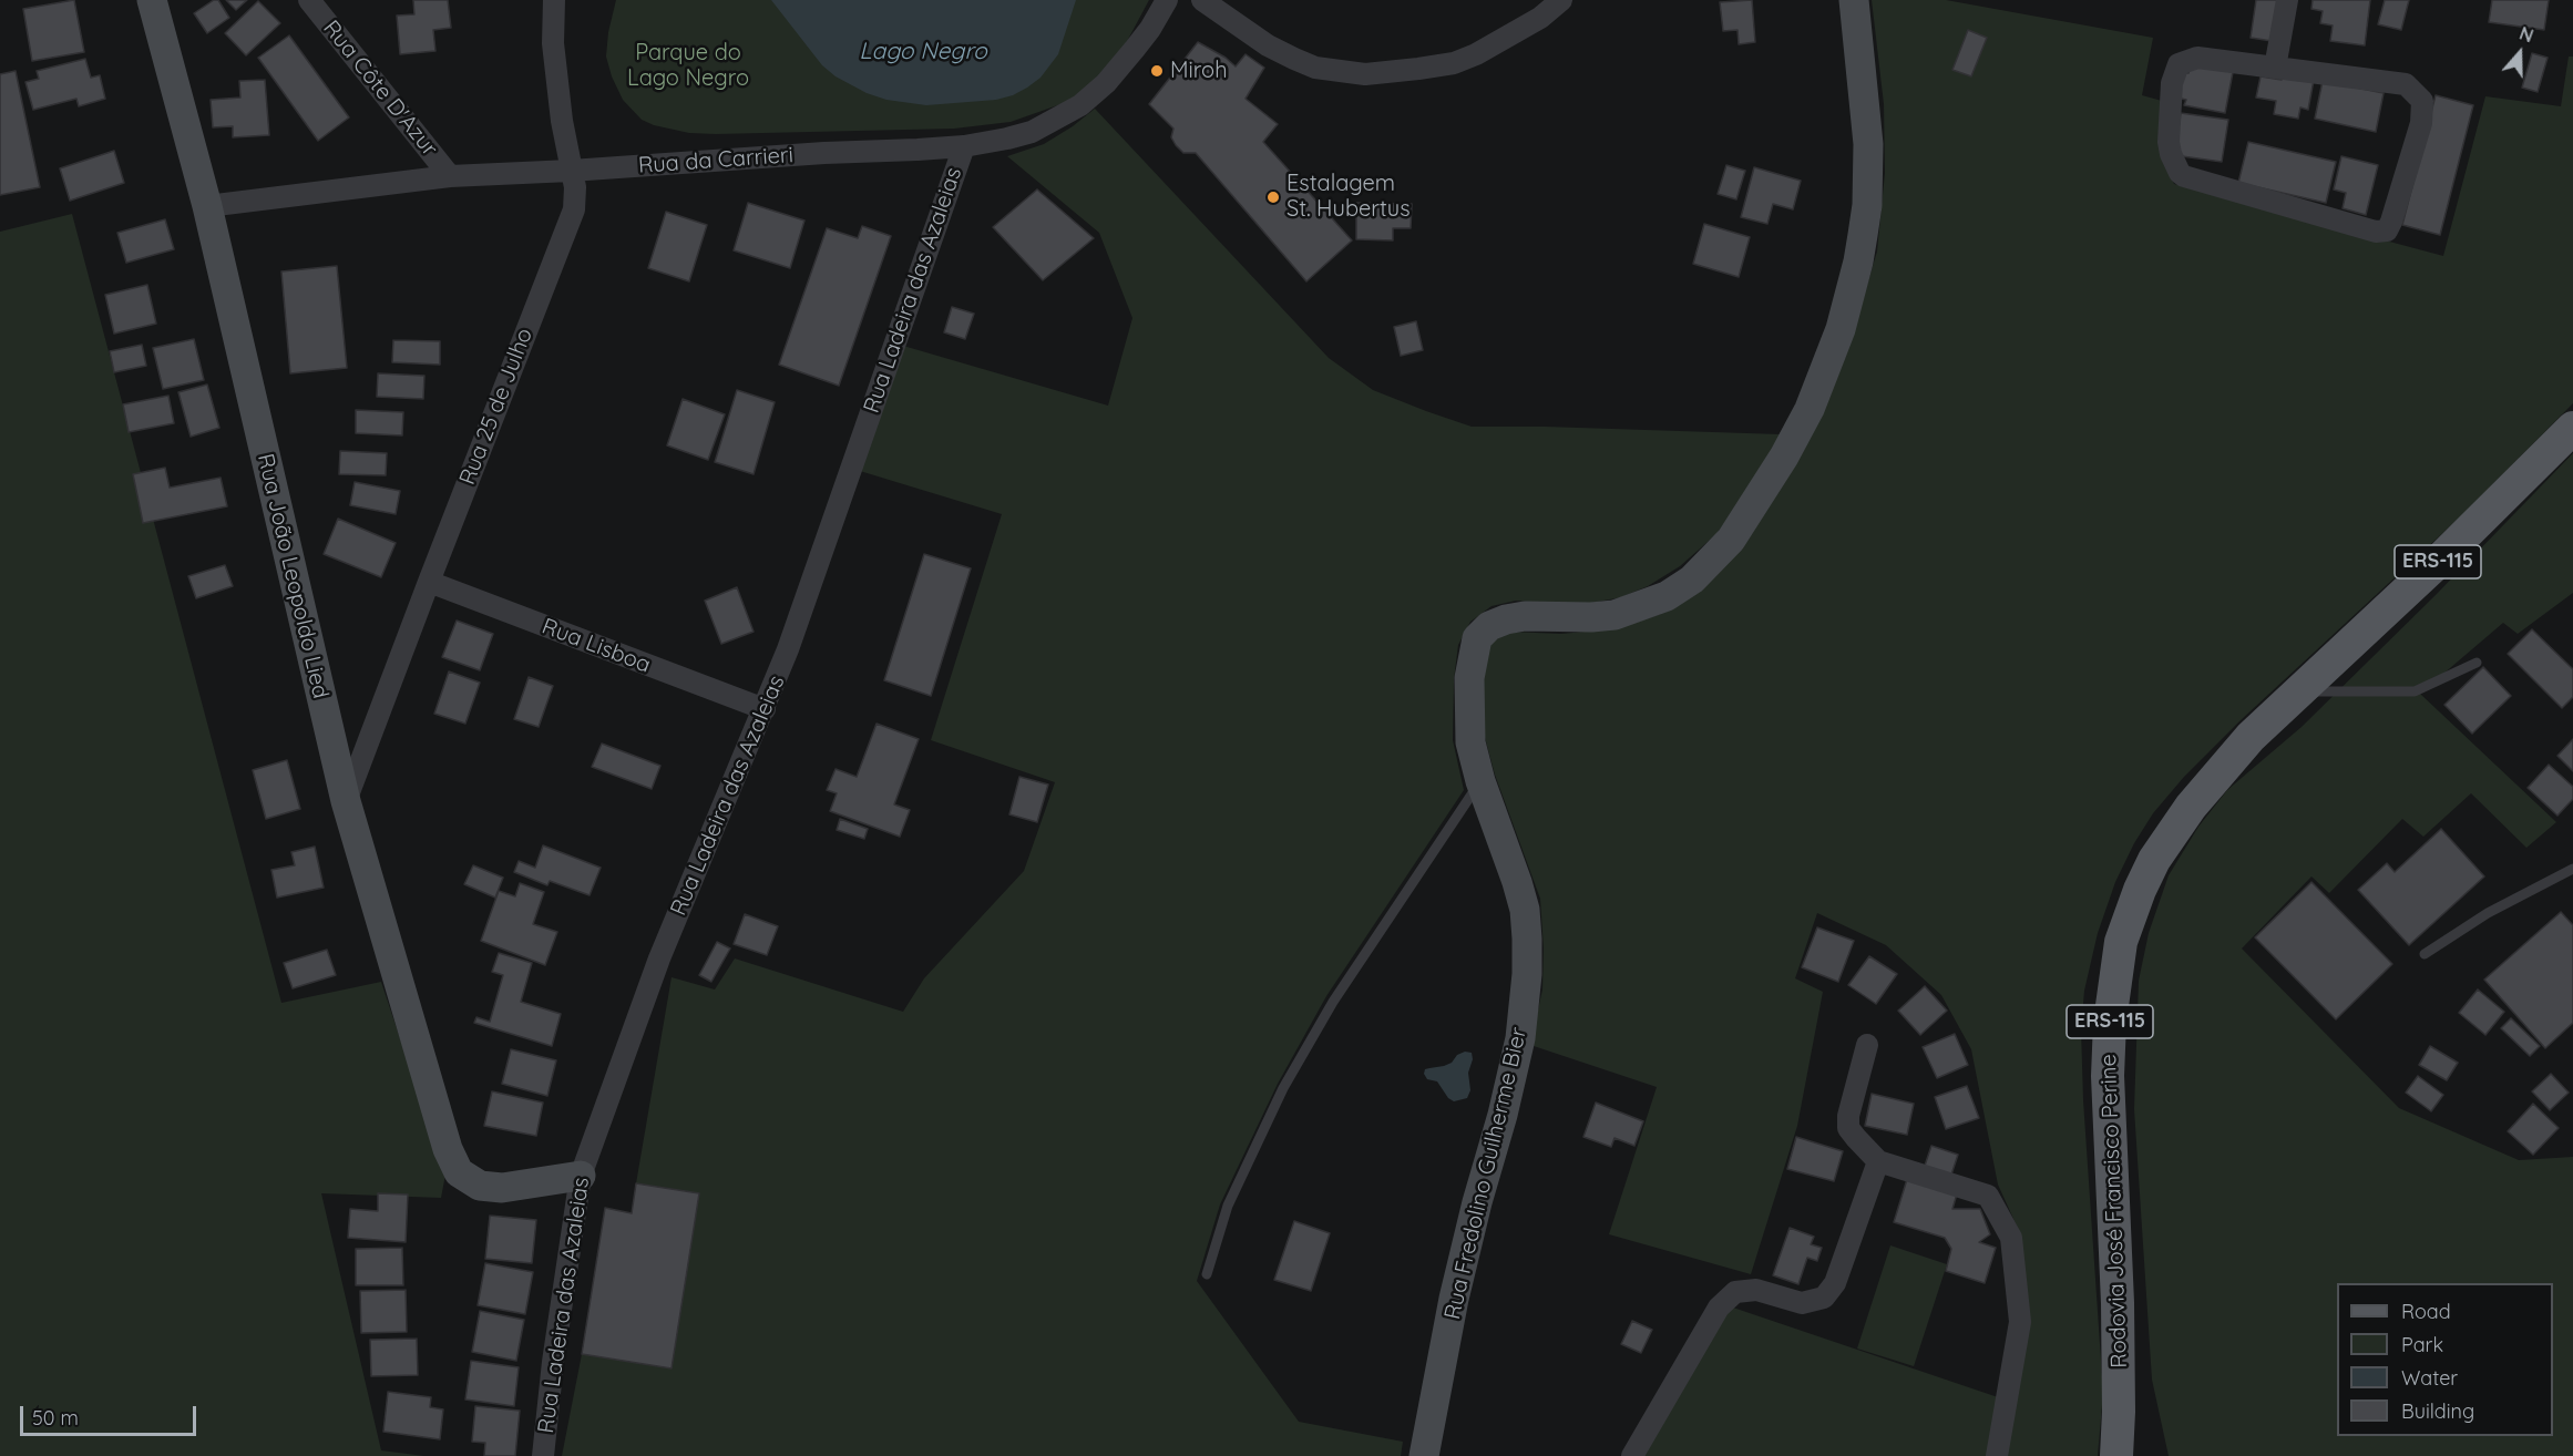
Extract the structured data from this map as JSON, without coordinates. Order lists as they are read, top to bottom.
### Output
{
  "streets": {
    "main road": ["ERS-115", "Rodovia José Francisco Perine"],
    "street": [
      "Rua Côte D'Azur",
      "Rua da Carrieri",
      "Rua Ladeira das Azaleias",
      "Rua 25 de Julho",
      "Rua João Leopoldo Lied",
      "Rua Lisboa",
      "Rua Fredolino Guilherme Bier"
    ]
  },
  "crossings": [
    ["Rua Côte D'Azur", "Rua da Carrieri"],
    ["Rua da Carrieri", "Rua Ladeira das Azaleias"],
    ["Rua da Carrieri", "Rua 25 de Julho"],
    ["Rua da Carrieri", "Rua João Leopoldo Lied"],
    ["Rua Ladeira das Azaleias", "Rua João Leopoldo Lied"],
    ["Rua Ladeira das Azaleias", "Rua Lisboa"],
    ["Rua 25 de Julho", "Rua João Leopoldo Lied"],
    ["Rua 25 de Julho", "Rua Lisboa"]
  ],
  "water": ["Lago Negro"],
  "parks": ["Parque do Lago Negro"],
  "places": ["Miroh", "Estalagem St. Hubertus"],
  "legend": [
    "Road",
    "Park",
    "Water",
    "Building"
  ],
  "scale_bar": "50 m",
  "north": "top"
}
